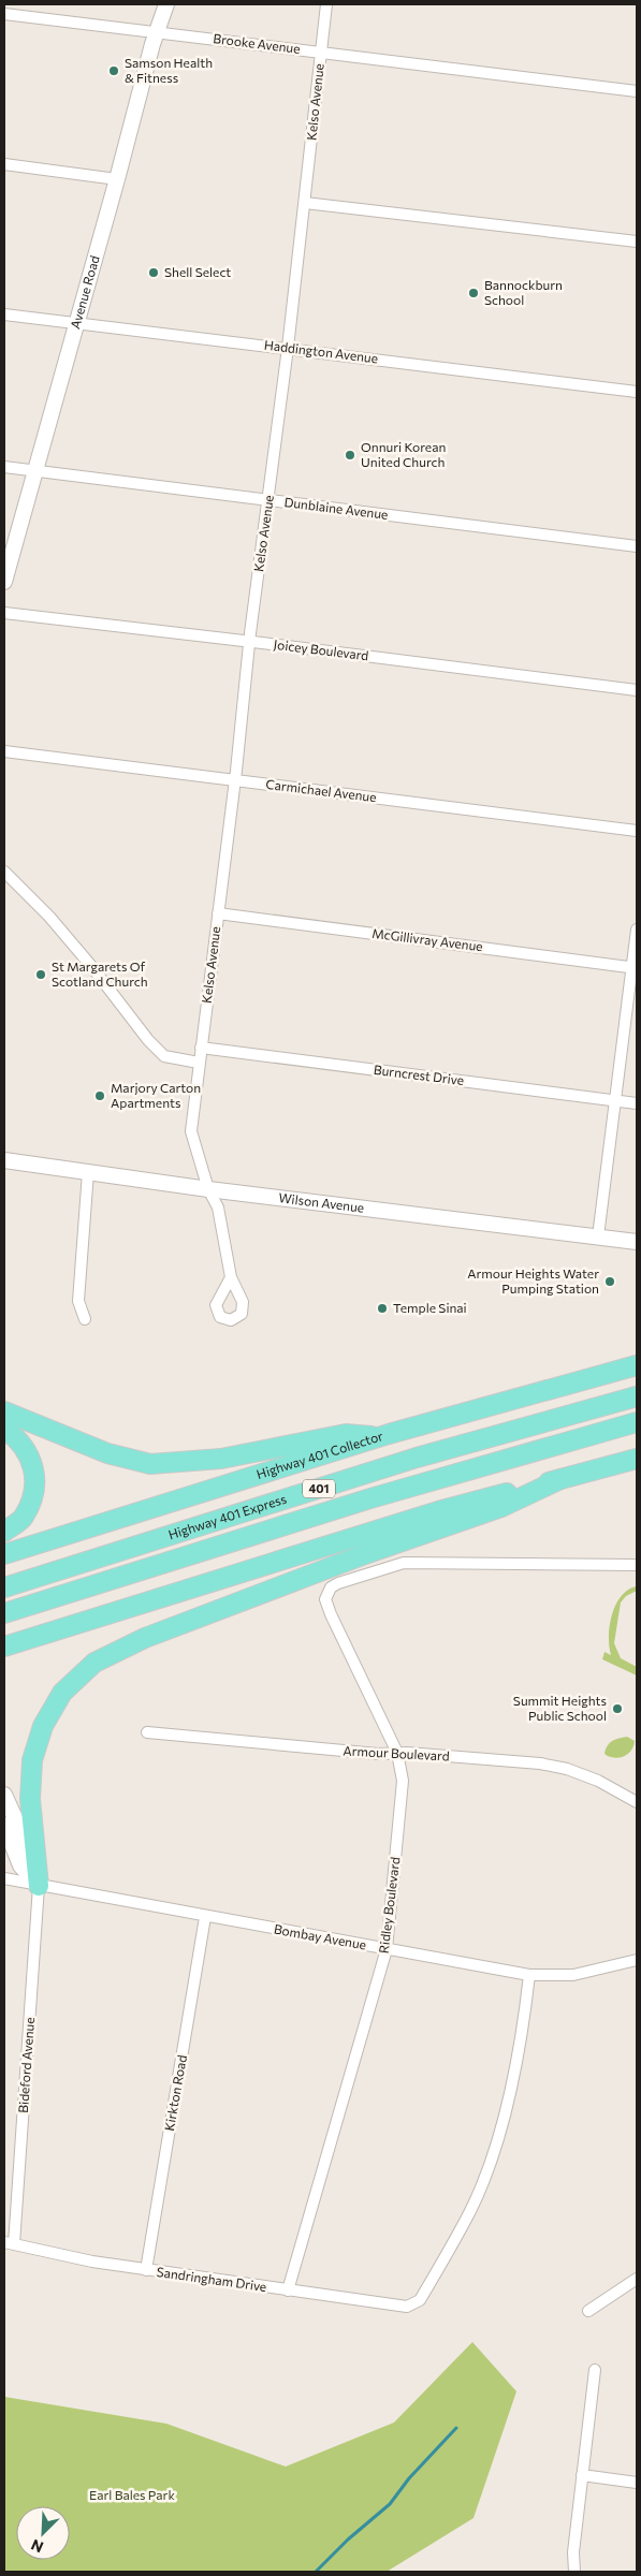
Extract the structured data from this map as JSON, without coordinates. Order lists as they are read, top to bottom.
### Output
{
  "streets": {
    "highway": ["Highway 401 Collector", "401", "Highway 401 Express"],
    "main road": ["Avenue Road", "Wilson Avenue"],
    "street": [
      "Brooke Avenue",
      "Kelso Avenue",
      "Haddington Avenue",
      "Dunblaine Avenue",
      "Joicey Boulevard",
      "Carmichael Avenue",
      "McGillivray Avenue",
      "Burncrest Drive",
      "Armour Boulevard",
      "Ridley Boulevard",
      "Bombay Avenue",
      "Bideford Avenue",
      "Kirkton Road",
      "Sandringham Drive"
    ]
  },
  "crossings": [
    ["Brooke Avenue", "Kelso Avenue"],
    ["Brooke Avenue", "Avenue Road"],
    ["Kelso Avenue", "Haddington Avenue"],
    ["Kelso Avenue", "Dunblaine Avenue"],
    ["Kelso Avenue", "Joicey Boulevard"],
    ["Kelso Avenue", "Carmichael Avenue"],
    ["Kelso Avenue", "McGillivray Avenue"],
    ["Kelso Avenue", "Burncrest Drive"],
    ["Avenue Road", "Haddington Avenue"],
    ["Avenue Road", "Dunblaine Avenue"],
    ["Armour Boulevard", "Ridley Boulevard"],
    ["Ridley Boulevard", "Bombay Avenue"],
    ["Ridley Boulevard", "Sandringham Drive"],
    ["Bombay Avenue", "Bideford Avenue"],
    ["Bombay Avenue", "Kirkton Road"],
    ["Bombay Avenue", "Sandringham Drive"],
    ["Bideford Avenue", "Sandringham Drive"],
    ["Kirkton Road", "Sandringham Drive"]
  ],
  "parks": ["Earl Bales Park"],
  "places": [
    "Samson Health & Fitness",
    "Shell Select",
    "Bannockburn School",
    "Onnuri Korean United Church",
    "St Margarets Of Scotland Church",
    "Marjory Carton Apartments",
    "Armour Heights Water Pumping Station",
    "Temple Sinai",
    "Summit Heights Public School"
  ],
  "north": "bottom left"
}
